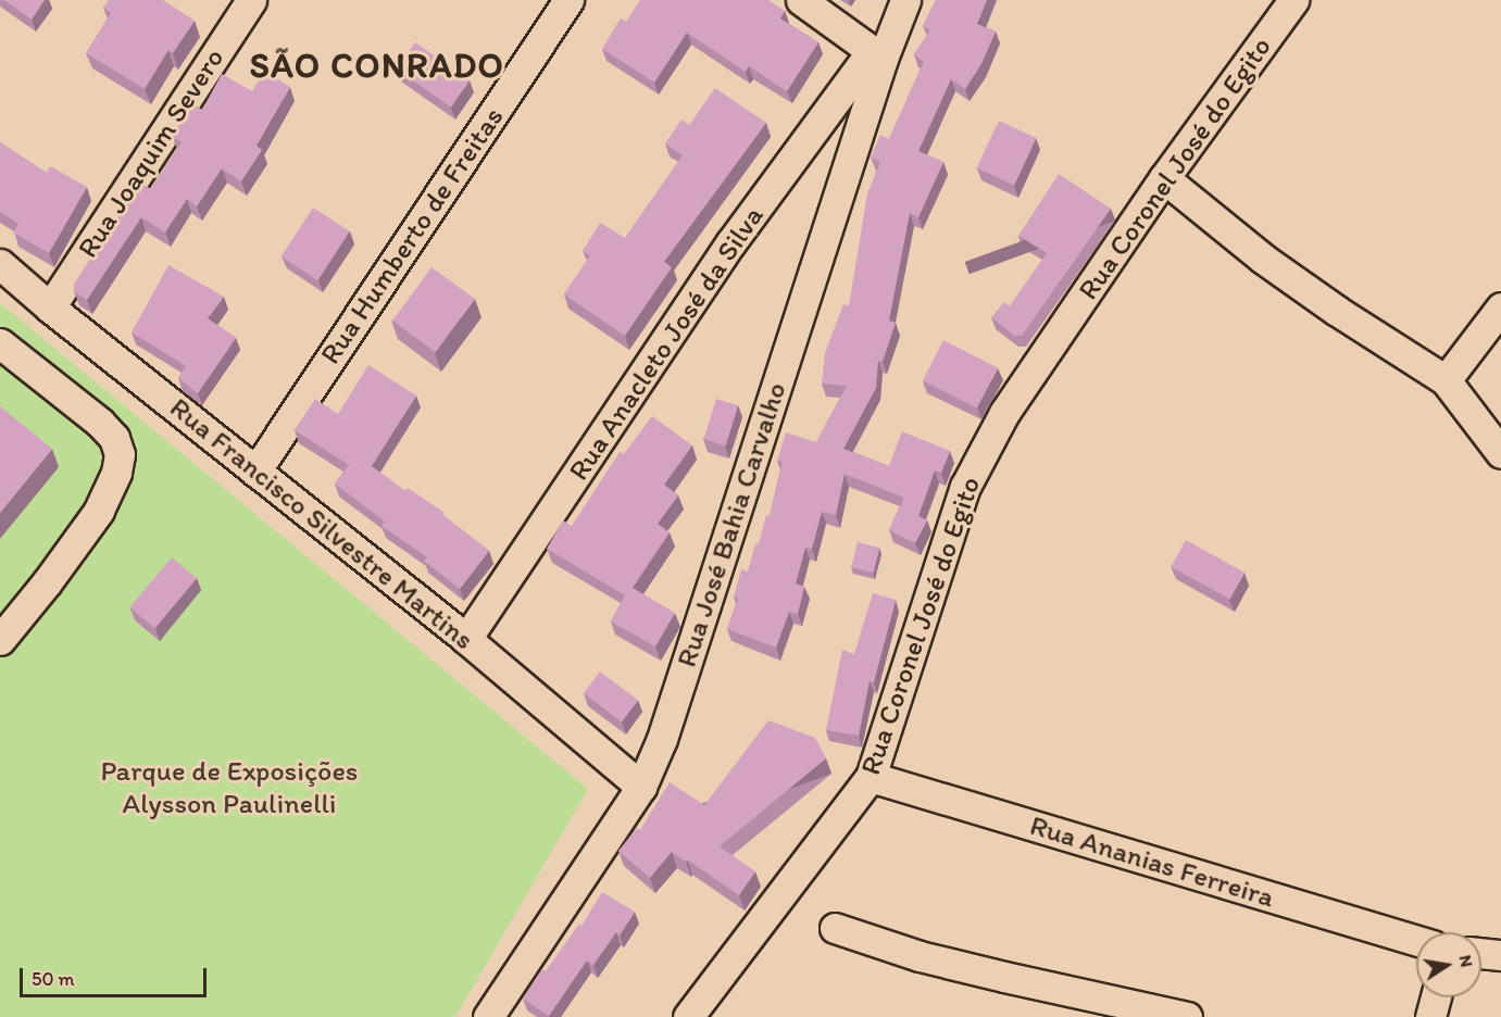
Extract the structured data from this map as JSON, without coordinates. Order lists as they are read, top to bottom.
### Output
{
  "streets": {
    "street": [
      "Rua Joaquim Severo",
      "Rua Coronel José do Egito",
      "Rua Humberto de Freitas",
      "Rua Anacleto José da Silva",
      "Rua Francisco Silvestre Martins",
      "Rua José Bahia Carvalho",
      "Rua Ananias Ferreira"
    ]
  },
  "crossings": [
    ["Rua Joaquim Severo", "Rua Francisco Silvestre Martins"],
    ["Rua Coronel José do Egito", "Rua Ananias Ferreira"],
    ["Rua Humberto de Freitas", "Rua Francisco Silvestre Martins"],
    ["Rua Anacleto José da Silva", "Rua Francisco Silvestre Martins"],
    ["Rua Anacleto José da Silva", "Rua José Bahia Carvalho"],
    ["Rua Francisco Silvestre Martins", "Rua José Bahia Carvalho"]
  ],
  "districts": ["SÃO CONRADO"],
  "parks": ["Parque de Exposições Alysson Paulinelli"],
  "scale_bar": "50 m",
  "north": "right"
}
